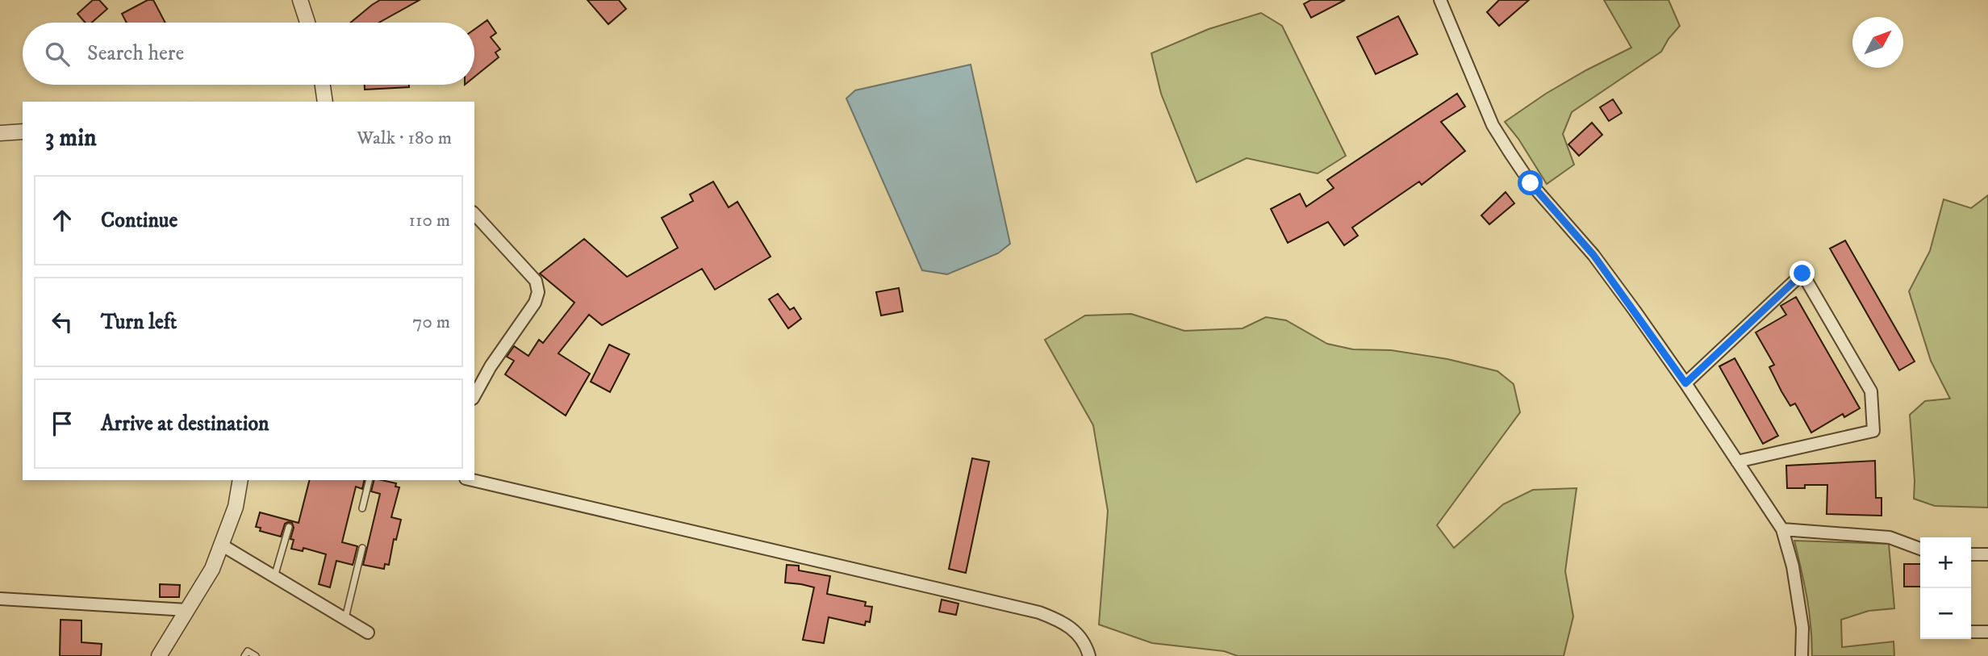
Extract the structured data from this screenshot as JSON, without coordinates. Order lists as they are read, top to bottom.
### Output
{
  "north": "top right",
  "page": {
    "search": "Search here",
    "heading": ["3 min", "Walk · 180 m"],
    "list": [
      ["Continue", "110 m"],
      ["Turn left", "70 m"],
      "Arrive at destination"
    ],
    "map_buttons": ["+", "−"]
  }
}
